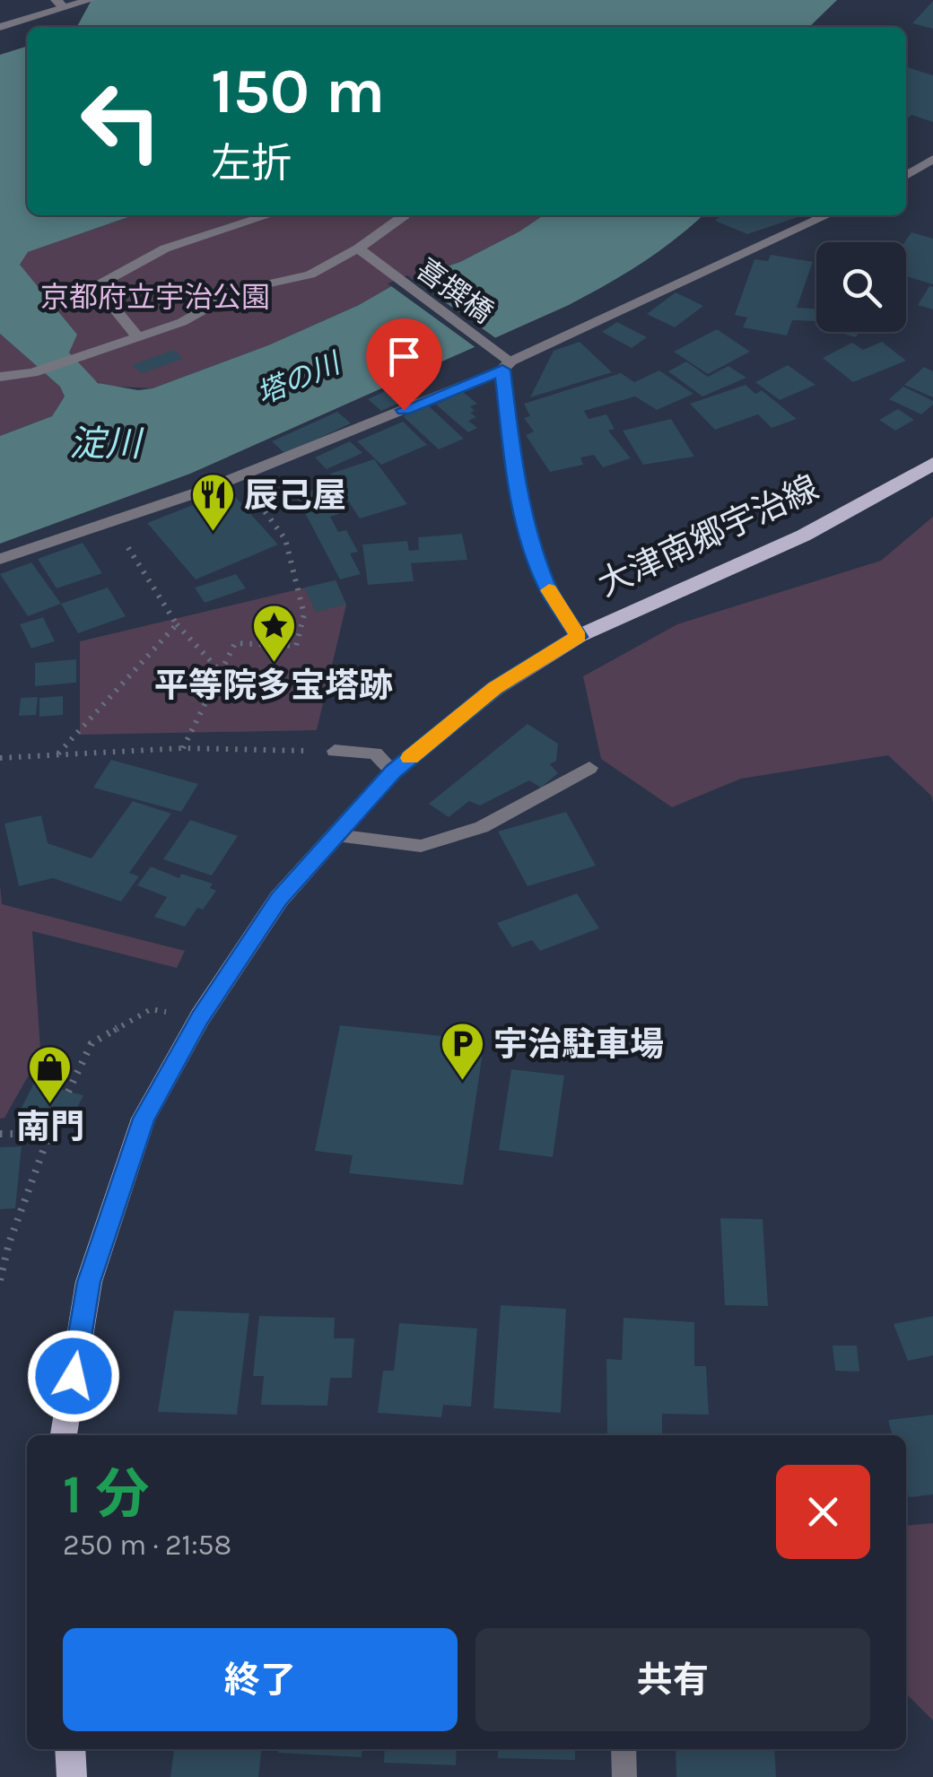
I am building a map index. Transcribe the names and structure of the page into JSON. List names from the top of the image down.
{
  "streets": {
    "main road": ["大津南郷宇治線"],
    "street": ["喜撰橋"]
  },
  "water": ["塔の川", "淀川"],
  "parks": ["京都府立宇治公園"],
  "places": {
    "restaurant": ["辰己屋"],
    "place": ["平等院多宝塔跡"],
    "parking": ["宇治駐車場"],
    "shop": ["南門"]
  },
  "page": {
    "turn": ["150 m", "左折"],
    "heading": ["1 分", "250 m · 21:58"],
    "buttons": ["終了", "共有"]
  }
}
